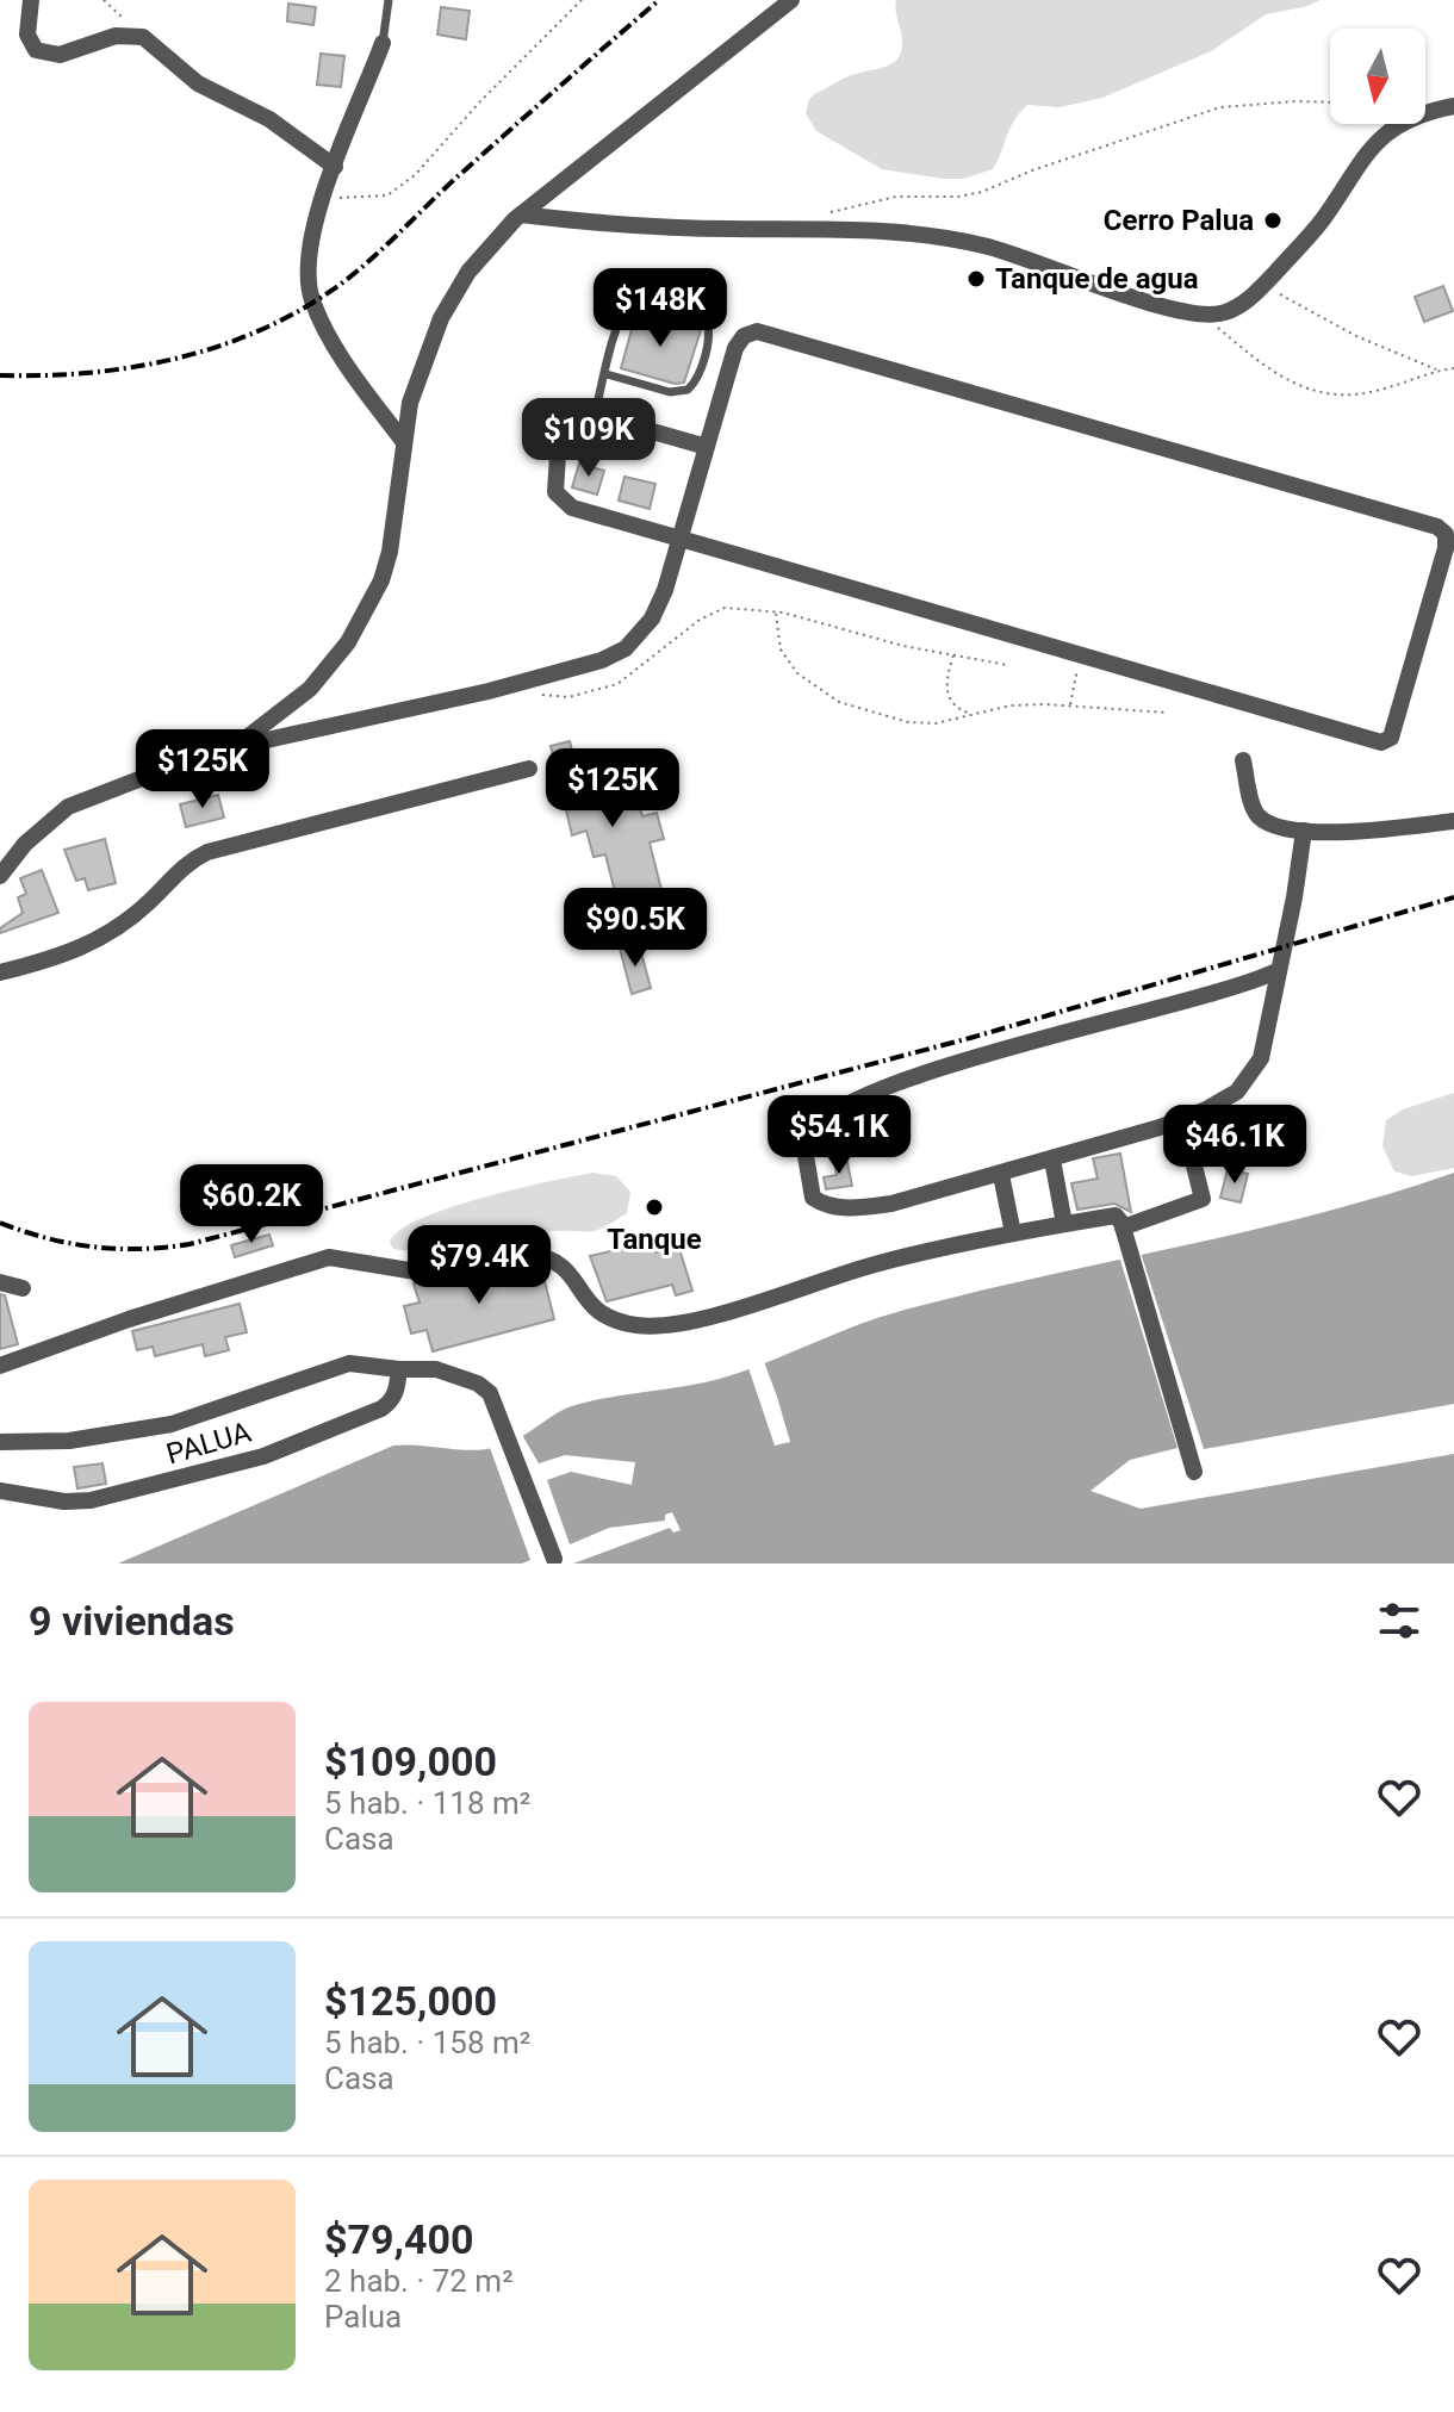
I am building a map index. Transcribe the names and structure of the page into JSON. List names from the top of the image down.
{
  "streets": {
    "street": ["PALUA"]
  },
  "places": ["Cerro Palua", "Tanque de agua", "Tanque"],
  "north": "bottom",
  "page": {
    "price": [
      "$148K",
      "$109K",
      "$125K",
      "$125K",
      "$90.5K",
      "$54.1K",
      "$46.1K",
      "$60.2K",
      "$79.4K"
    ],
    "heading": "9 viviendas",
    "list": [
      {
        "name": "$109,000",
        "note": "5 hab. · 118 m² · Casa"
      },
      {
        "name": "$125,000",
        "note": "5 hab. · 158 m² · Casa"
      },
      {
        "name": "$79,400",
        "note": "2 hab. · 72 m² · Palua"
      }
    ]
  }
}
